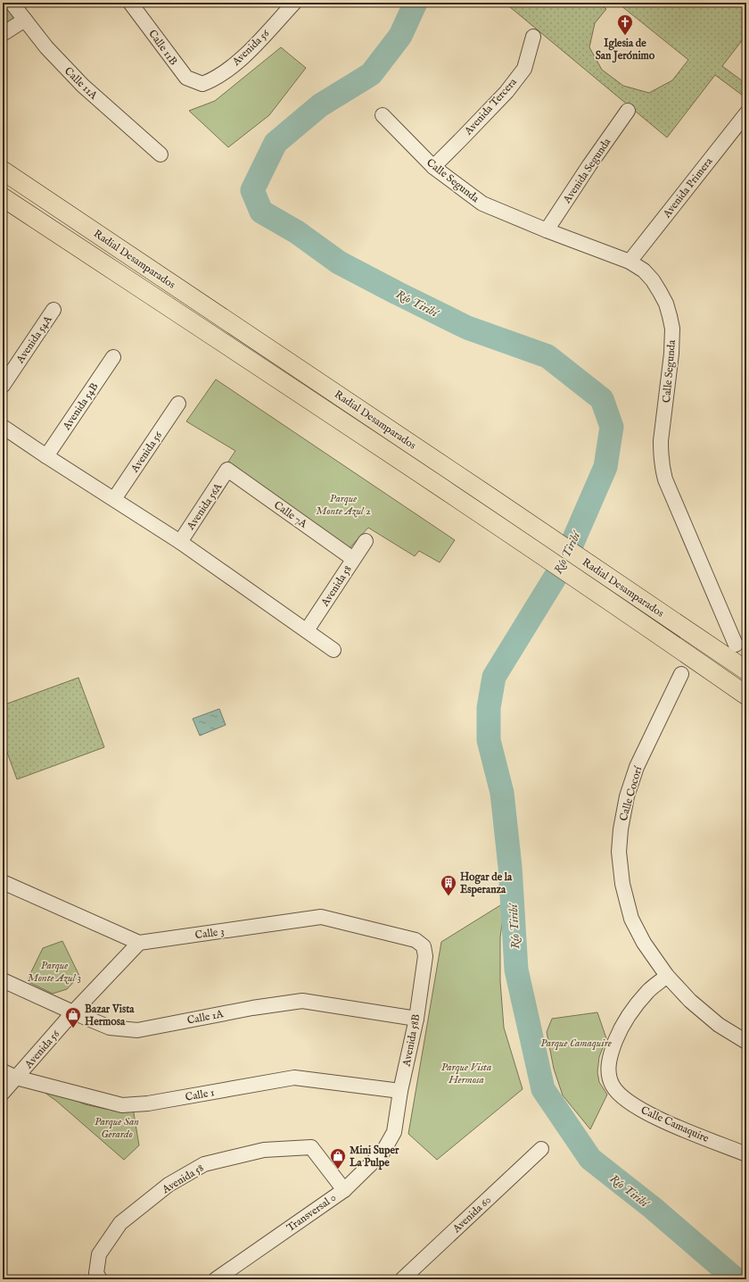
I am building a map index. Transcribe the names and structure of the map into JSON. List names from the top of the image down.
{
  "streets": {
    "main road": ["Radial Desamparados"],
    "street": [
      "Calle 11B",
      "Avenida 56",
      "Calle 11A",
      "Avenida Tercera",
      "Avenida Segunda",
      "Calle Segunda",
      "Avenida Primera",
      "Avenida 54A",
      "Avenida 54B",
      "Avenida 56A",
      "Calle 7A",
      "Avenida 58",
      "Calle Cocorí",
      "Calle 3",
      "Calle 1A",
      "Avenida 58B",
      "Calle 1",
      "Calle Camaquire",
      "Transversal 0",
      "Avenida 60"
    ]
  },
  "crossings": [
    ["Calle 11B", "Avenida 56"],
    ["Avenida 56", "Calle 3"],
    ["Avenida 56", "Calle 1A"],
    ["Avenida 56", "Calle 1"],
    ["Avenida Tercera", "Calle Segunda"],
    ["Avenida Segunda", "Calle Segunda"],
    ["Calle Segunda", "Avenida Primera"],
    ["Avenida 56A", "Calle 7A"],
    ["Calle 7A", "Avenida 58"],
    ["Avenida 58", "Transversal 0"],
    ["Calle Cocorí", "Calle Camaquire"],
    ["Calle 3", "Avenida 58B"],
    ["Calle 1A", "Avenida 58B"],
    ["Avenida 58B", "Calle 1"],
    ["Avenida 58B", "Transversal 0"]
  ],
  "water": ["Río Tiribí"],
  "parks": [
    "Parque Monte Azul 2",
    "Parque Monte Azul 3",
    "Parque Camaquire",
    "Parque Vista Hermosa",
    "Parque San Gerardo"
  ],
  "places": {
    "church": ["Iglesia de San Jerónimo"],
    "building": ["Hogar de la Esperanza"],
    "shop": ["Bazar Vista Hermosa", "Mini Super La Pulpe"]
  }
}
